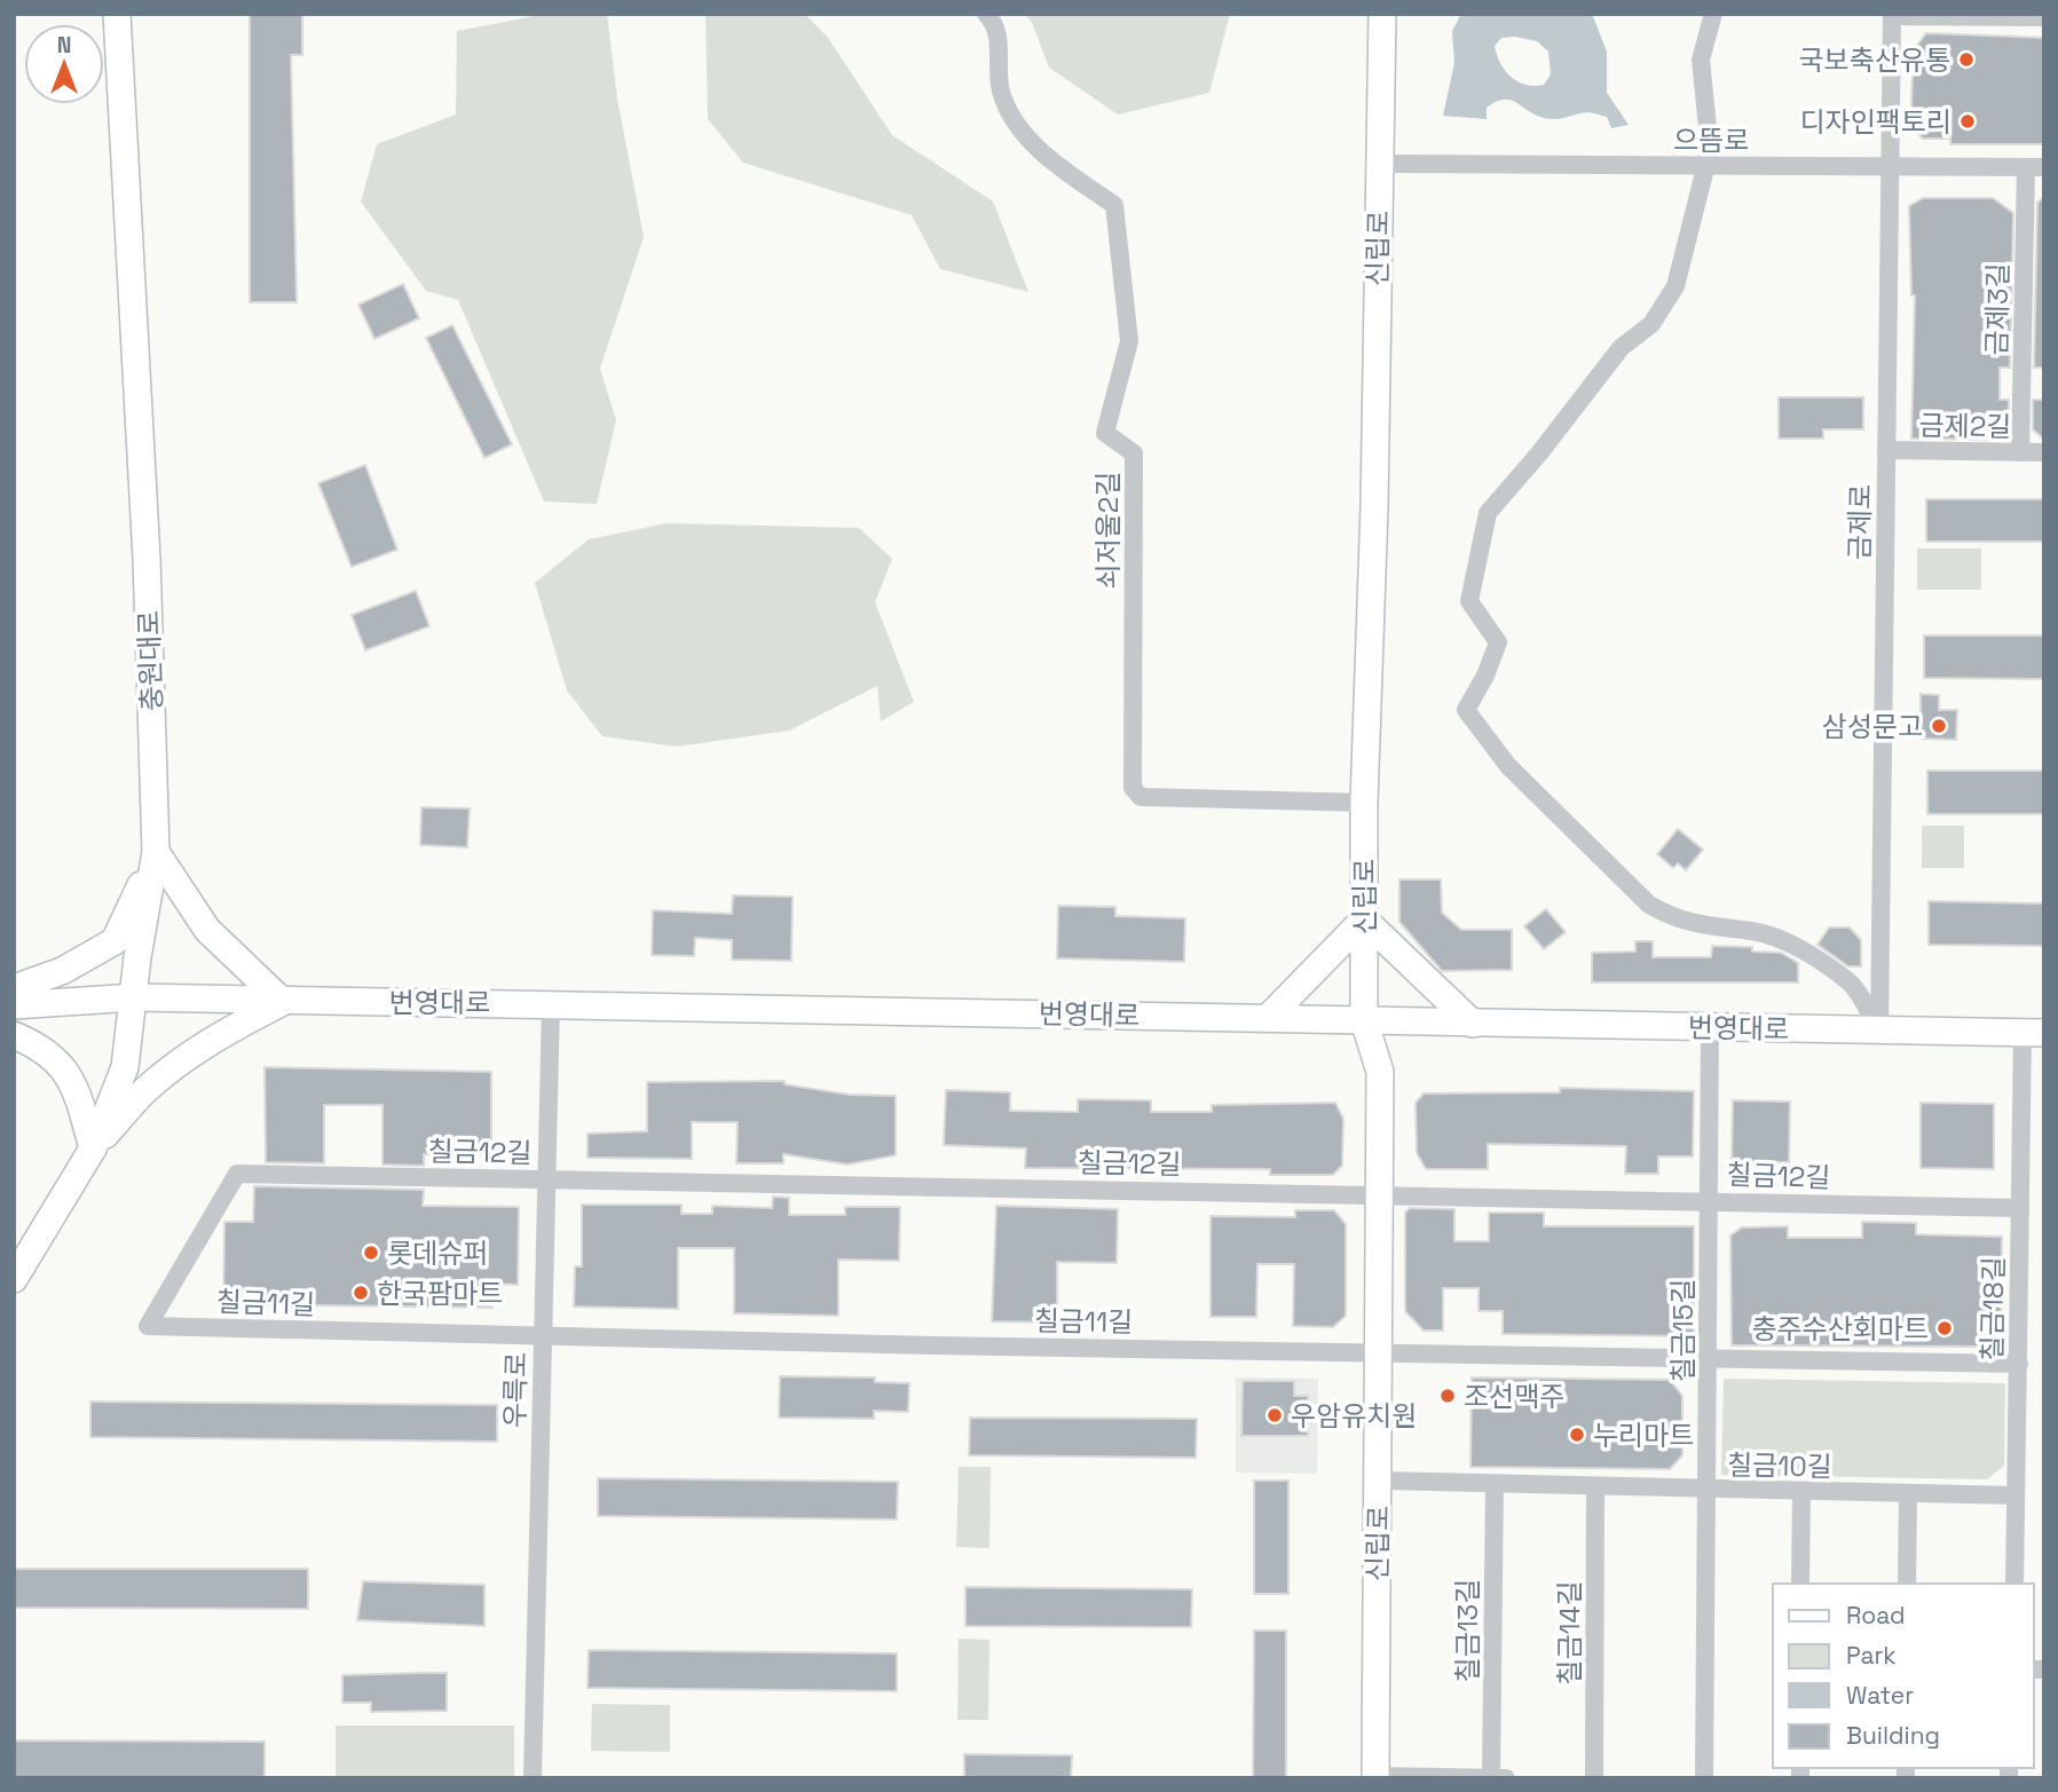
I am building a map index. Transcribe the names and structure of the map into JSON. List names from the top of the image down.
{
  "streets": {
    "street": [
      "으뜸로",
      "신립로",
      "금제3길",
      "금제2길",
      "금제로",
      "쇠저울2길",
      "충원대로",
      "번영대로",
      "칠금12길",
      "칠금11길",
      "칠금18길",
      "칠금15길",
      "우륵로",
      "칠금10길",
      "칠금13길",
      "칠금14길"
    ]
  },
  "crossings": [
    ["으뜸로", "신립로"],
    ["으뜸로", "금제3길"],
    ["으뜸로", "금제로"],
    ["신립로", "쇠저울2길"],
    ["신립로", "번영대로"],
    ["신립로", "칠금12길"],
    ["신립로", "칠금11길"],
    ["신립로", "칠금10길"],
    ["금제3길", "금제2길"],
    ["금제2길", "금제로"],
    ["금제로", "번영대로"],
    ["충원대로", "번영대로"],
    ["번영대로", "칠금18길"],
    ["번영대로", "칠금15길"],
    ["번영대로", "우륵로"],
    ["칠금12길", "칠금11길"],
    ["칠금12길", "칠금18길"],
    ["칠금12길", "칠금15길"],
    ["칠금12길", "우륵로"],
    ["칠금11길", "칠금18길"],
    ["칠금11길", "칠금15길"],
    ["칠금11길", "우륵로"],
    ["칠금18길", "칠금10길"],
    ["칠금15길", "칠금10길"],
    ["칠금10길", "칠금13길"],
    ["칠금10길", "칠금14길"]
  ],
  "places": [
    "국보축산유통",
    "디자인팩토리",
    "삼성문고",
    "롯데슈퍼",
    "한국팜마트",
    "충주수산회마트",
    "조선맥주",
    "우암유치원",
    "누리마트"
  ],
  "legend": [
    "Road",
    "Park",
    "Water",
    "Building"
  ],
  "north": "top"
}
